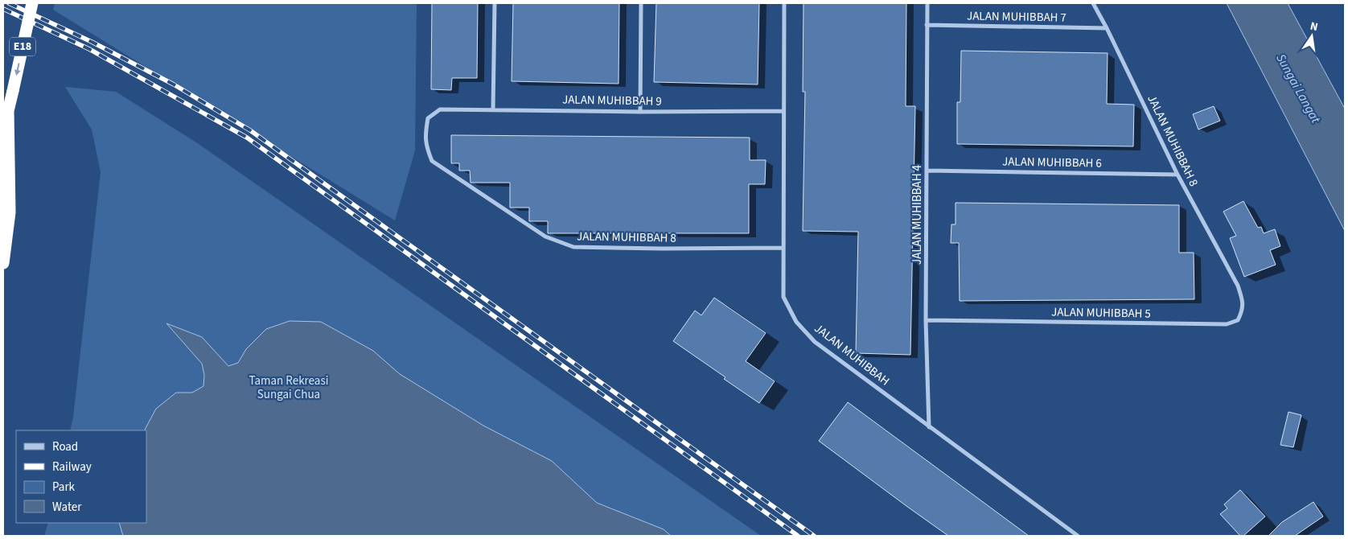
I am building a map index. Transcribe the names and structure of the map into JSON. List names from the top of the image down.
{
  "streets": {
    "highway": ["E18"],
    "street": [
      "JALAN MUHIBBAH 7",
      "JALAN MUHIBBAH 9",
      "JALAN MUHIBBAH 8",
      "JALAN MUHIBBAH 6",
      "JALAN MUHIBBAH 4",
      "JALAN MUHIBBAH 5",
      "JALAN MUHIBBAH"
    ]
  },
  "crossings": [
    ["JALAN MUHIBBAH 7", "JALAN MUHIBBAH 8"],
    ["JALAN MUHIBBAH 7", "JALAN MUHIBBAH 4"],
    ["JALAN MUHIBBAH 9", "JALAN MUHIBBAH 8"],
    ["JALAN MUHIBBAH 9", "JALAN MUHIBBAH"],
    ["JALAN MUHIBBAH 8", "JALAN MUHIBBAH 6"],
    ["JALAN MUHIBBAH 8", "JALAN MUHIBBAH 5"],
    ["JALAN MUHIBBAH 8", "JALAN MUHIBBAH"],
    ["JALAN MUHIBBAH 6", "JALAN MUHIBBAH 4"],
    ["JALAN MUHIBBAH 4", "JALAN MUHIBBAH 5"],
    ["JALAN MUHIBBAH 4", "JALAN MUHIBBAH"]
  ],
  "water": ["Sungai Langat"],
  "parks": ["Taman Rekreasi Sungai Chua"],
  "legend": [
    "Road",
    "Railway",
    "Park",
    "Water"
  ],
  "north": "top"
}
